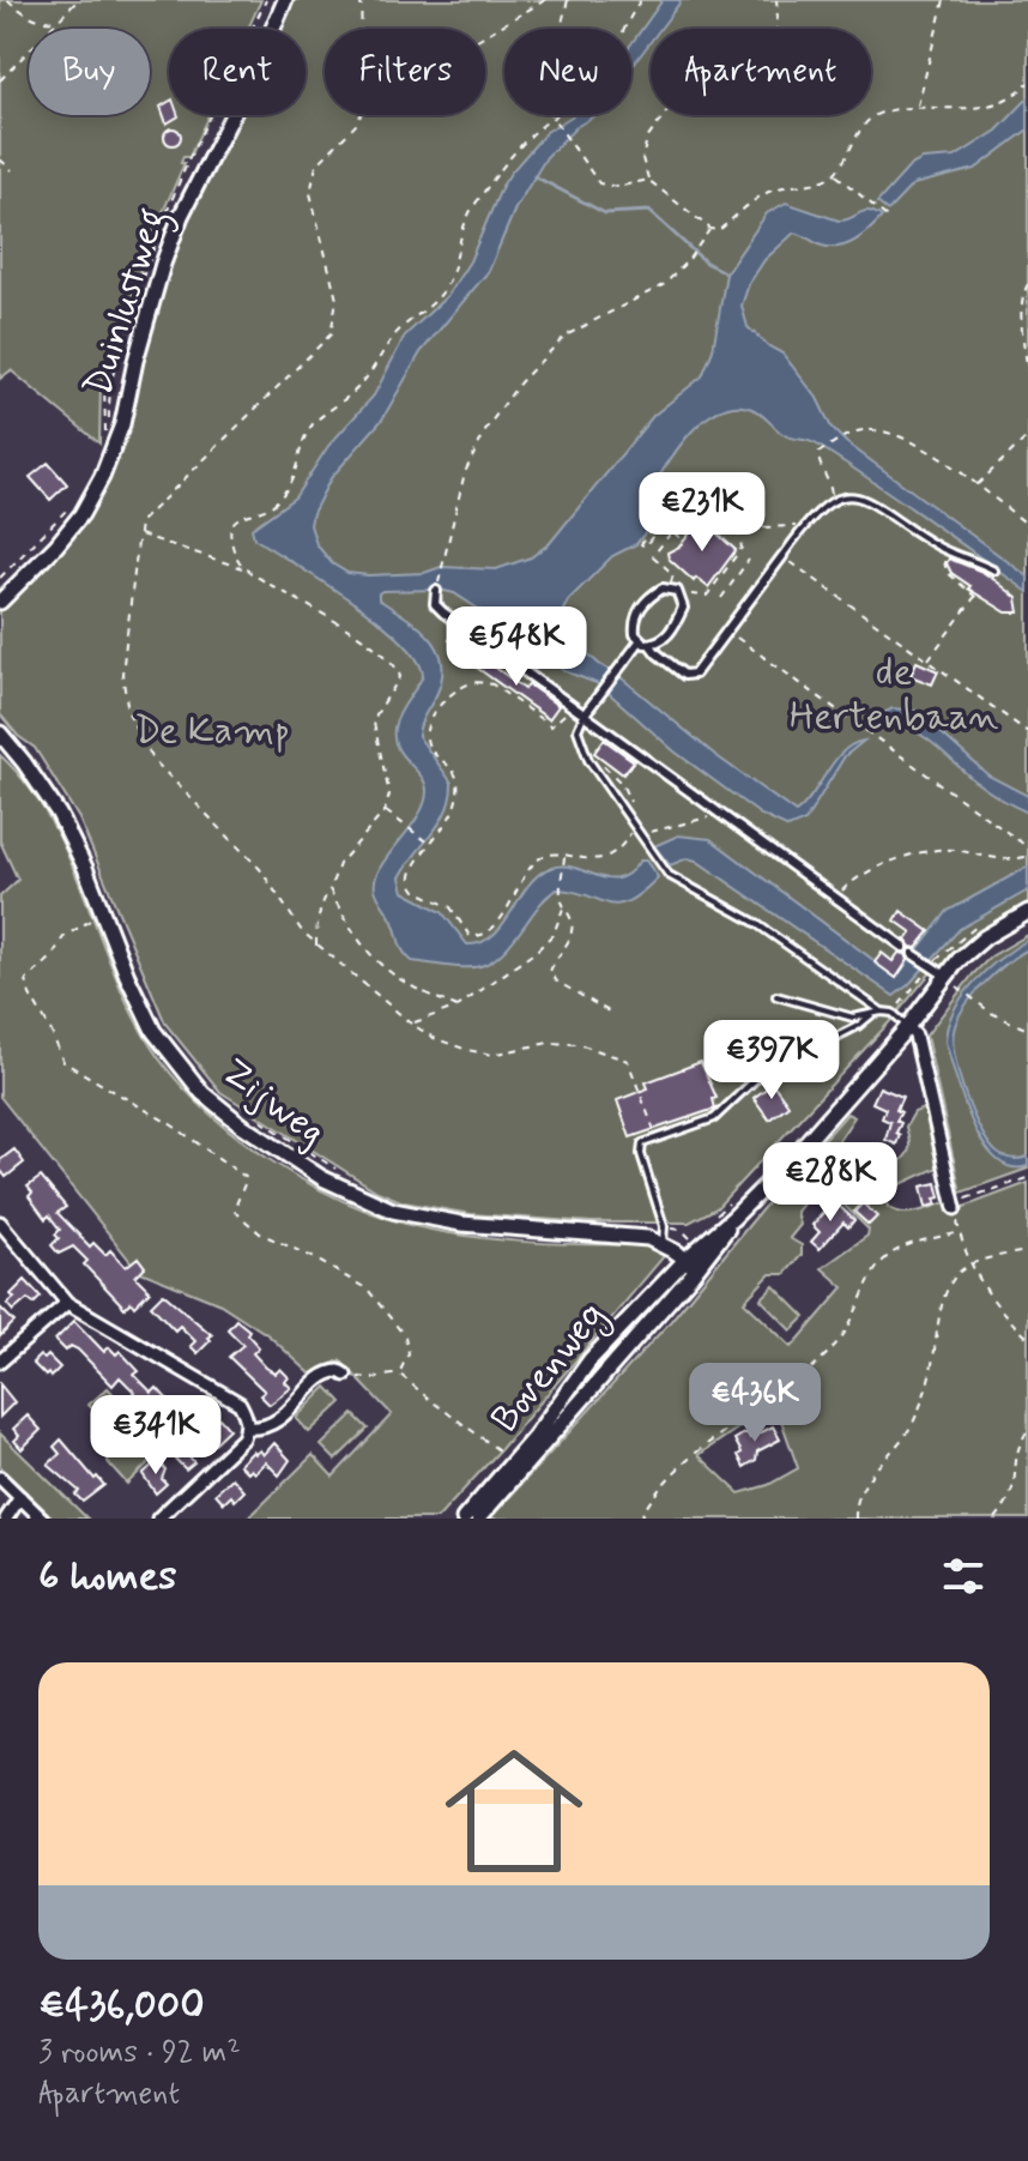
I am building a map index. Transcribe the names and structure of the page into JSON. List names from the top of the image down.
{
  "streets": {
    "street": ["Duinlustweg", "Zijweg", "Bovenweg"]
  },
  "crossings": [
    ["Zijweg", "Bovenweg"]
  ],
  "parks": ["de Hertenbaan", "De Kamp"],
  "page": {
    "chip": [
      "Buy",
      "Rent",
      "Filters",
      "New",
      "Apartment"
    ],
    "price": [
      "€231K",
      "€548K",
      "€397K",
      "€288K",
      "€436K",
      "€341K"
    ],
    "heading": "6 homes",
    "list": [
      {
        "name": "€436,000",
        "note": "3 rooms · 92 m² · Apartment"
      }
    ]
  }
}
